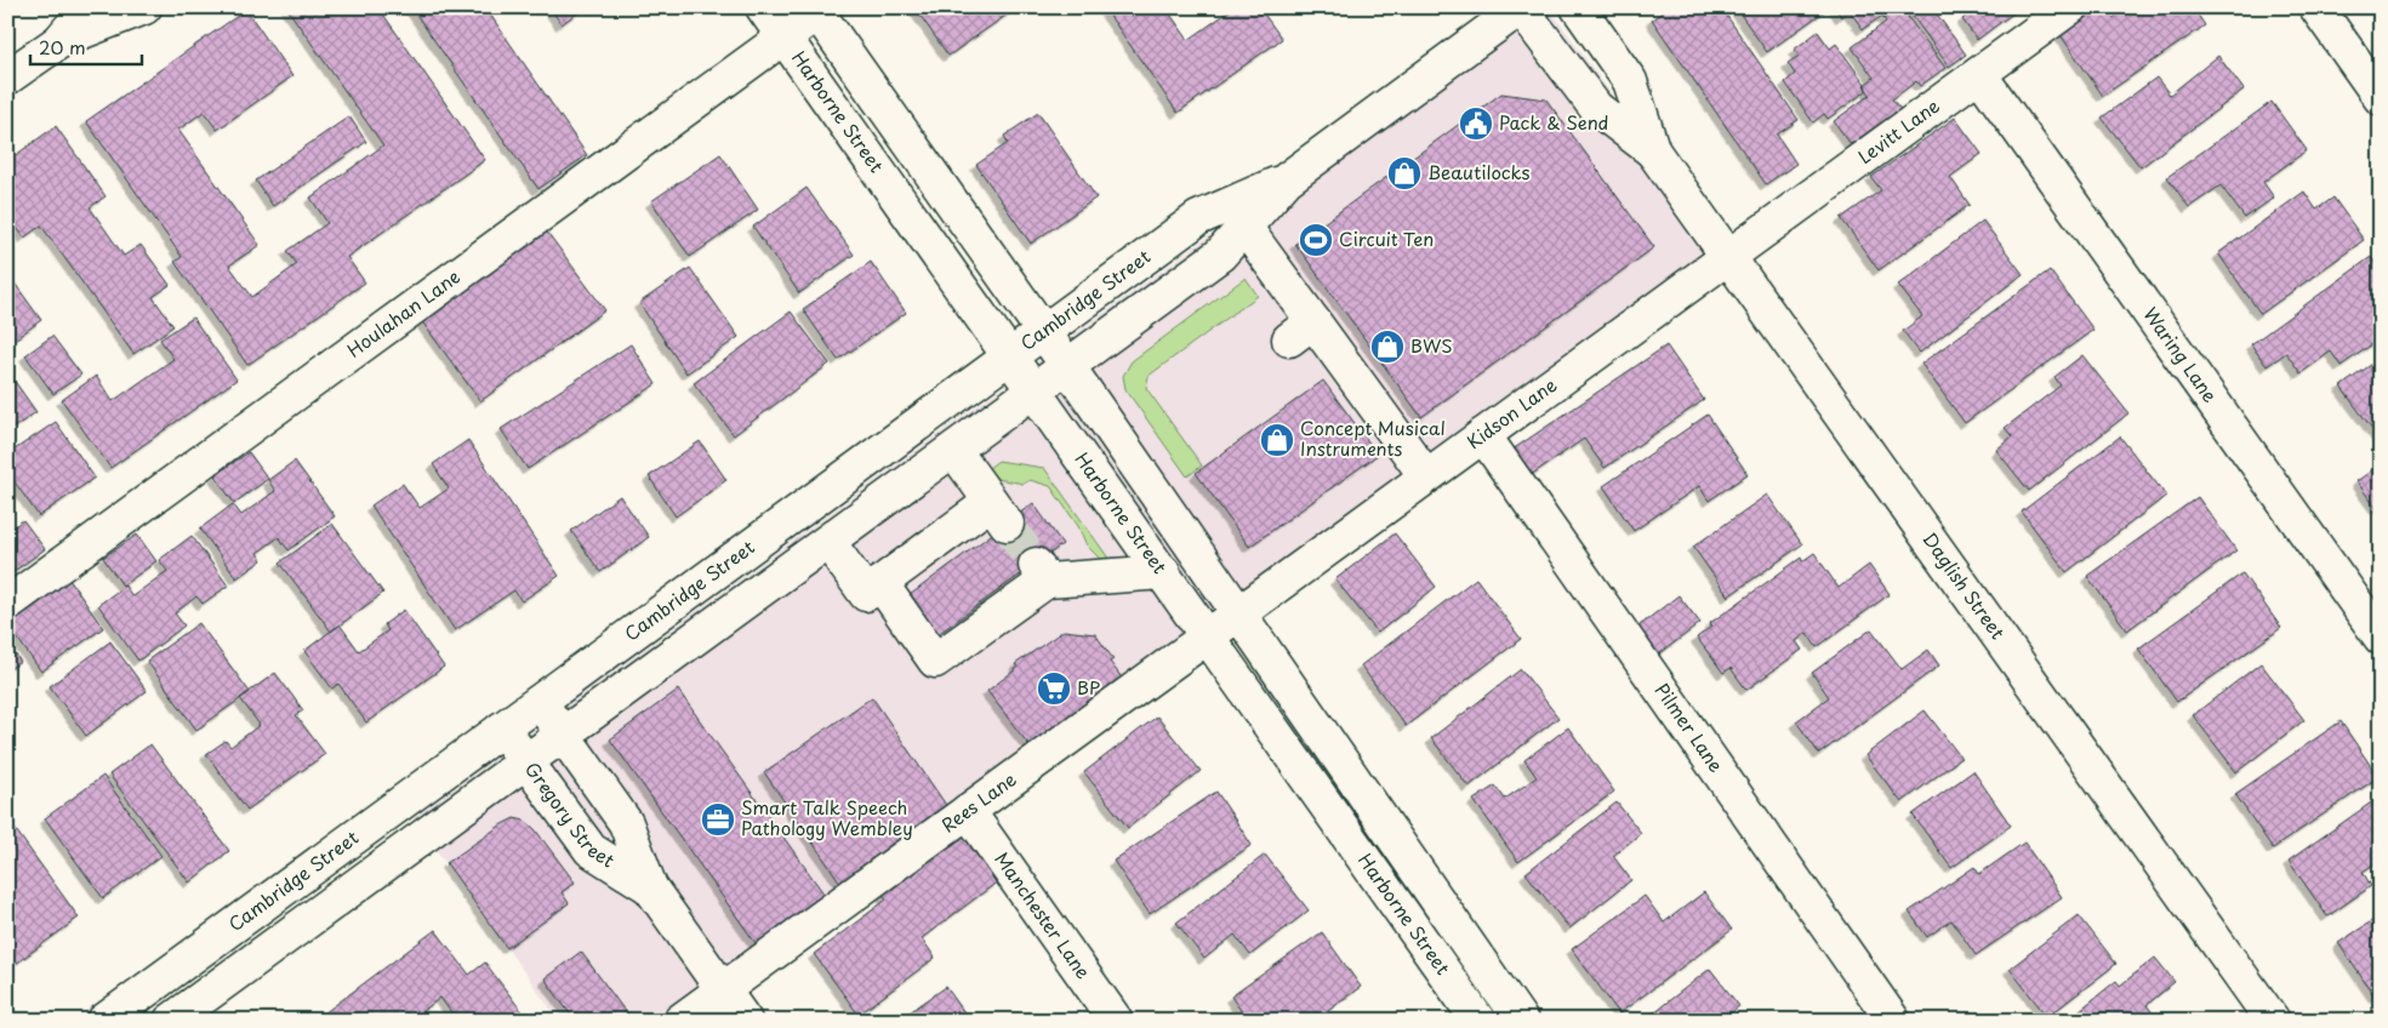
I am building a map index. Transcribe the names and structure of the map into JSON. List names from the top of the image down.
{
  "streets": {
    "main road": [
      "Harborne Street",
      "Levitt Lane",
      "Cambridge Street",
      "Houlahan Lane",
      "Waring Lane",
      "Kidson Lane",
      "Daglish Street",
      "Pilmer Lane",
      "Rees Lane",
      "Gregory Street",
      "Manchester Lane"
    ]
  },
  "crossings": [
    ["Harborne Street", "Cambridge Street"],
    ["Harborne Street", "Houlahan Lane"],
    ["Harborne Street", "Kidson Lane"],
    ["Harborne Street", "Rees Lane"],
    ["Levitt Lane", "Waring Lane"],
    ["Levitt Lane", "Kidson Lane"],
    ["Levitt Lane", "Daglish Street"],
    ["Cambridge Street", "Daglish Street"],
    ["Cambridge Street", "Gregory Street"],
    ["Kidson Lane", "Daglish Street"],
    ["Kidson Lane", "Pilmer Lane"],
    ["Kidson Lane", "Rees Lane"],
    ["Rees Lane", "Gregory Street"],
    ["Rees Lane", "Manchester Lane"]
  ],
  "places": {
    "public building": ["Pack & Send"],
    "shop": ["Beautilocks", "BWS", "Concept Musical Instruments"],
    "sports": ["Circuit Ten"],
    "supermarket": ["BP"],
    "office": ["Smart Talk Speech Pathology Wembley"]
  },
  "scale_bar": "20 m"
}
